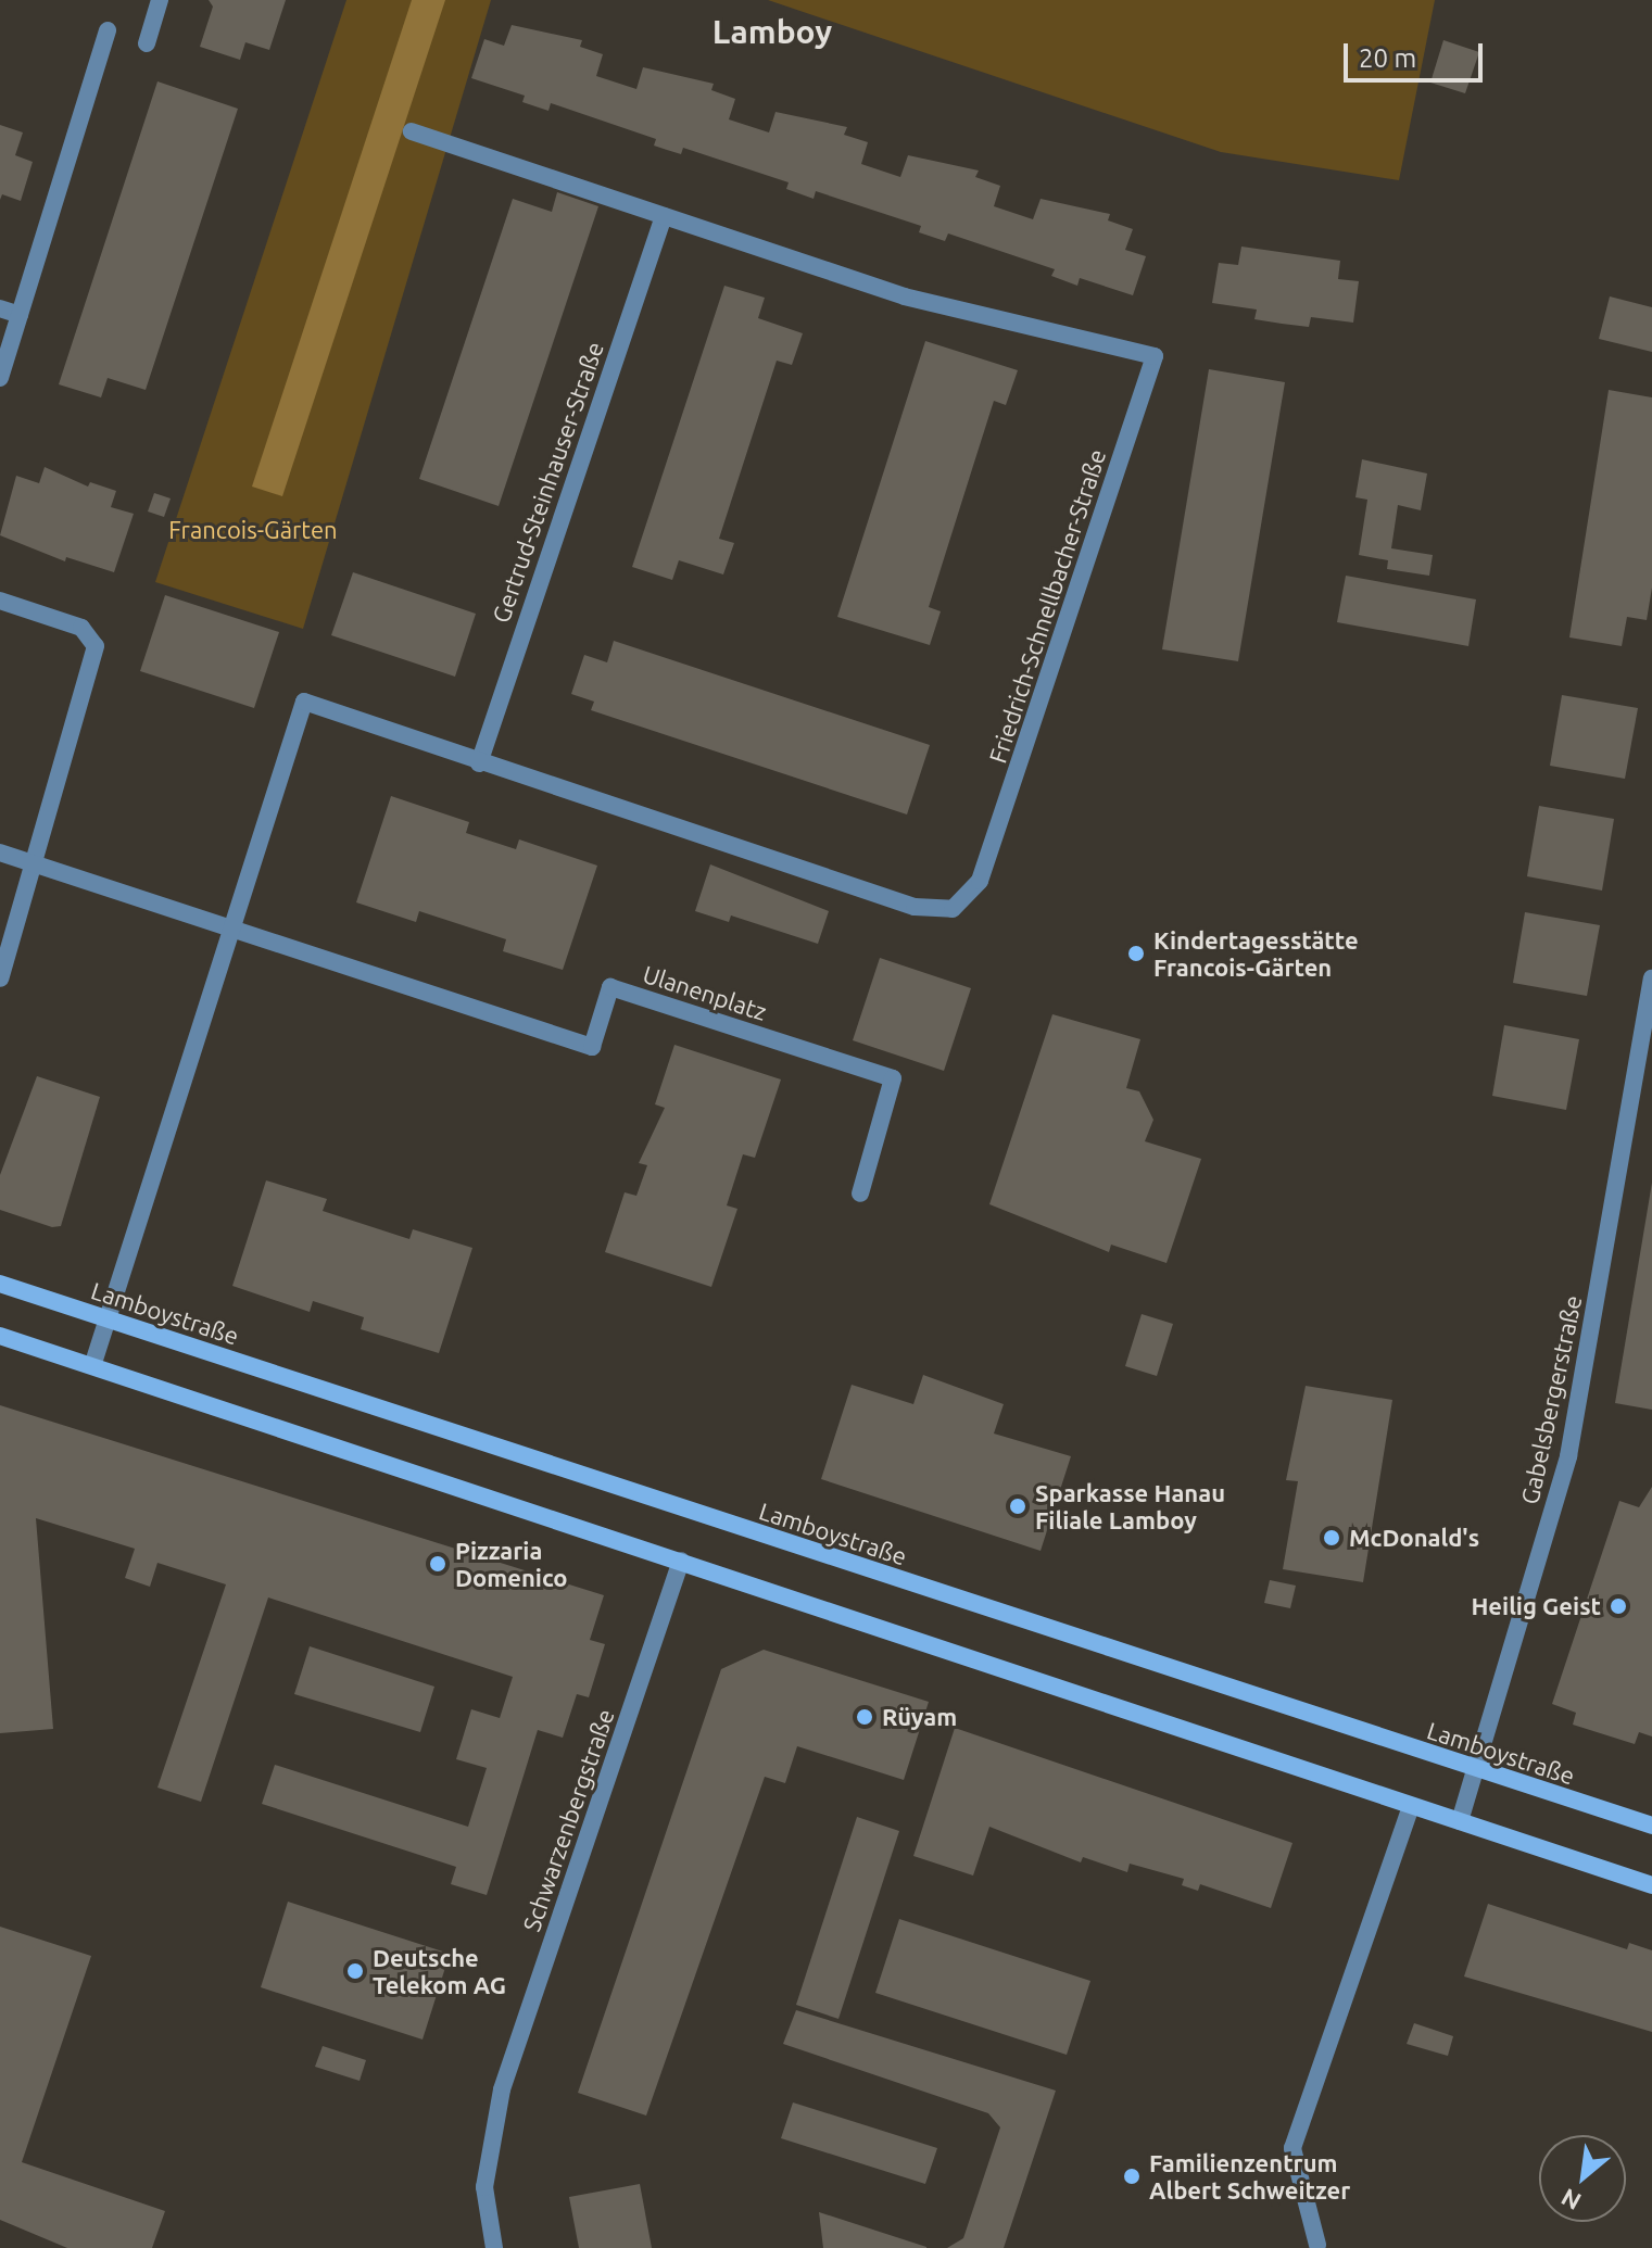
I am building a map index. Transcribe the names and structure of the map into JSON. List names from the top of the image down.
{
  "streets": {
    "main road": ["Lamboystraße"],
    "street": [
      "Gertrud-Steinhauser-Straße",
      "Friedrich-Schnellbacher-Straße",
      "Ulanenplatz",
      "Gabelsbergerstraße",
      "Schwarzenbergstraße"
    ]
  },
  "crossings": [
    ["Gertrud-Steinhauser-Straße", "Friedrich-Schnellbacher-Straße"],
    ["Friedrich-Schnellbacher-Straße", "Ulanenplatz"],
    ["Lamboystraße", "Gabelsbergerstraße"]
  ],
  "districts": ["Lamboy"],
  "parks": ["Francois-Gärten"],
  "places": [
    "Kindertagesstätte Francois-Gärten",
    "Sparkasse Hanau Filiale Lamboy",
    "McDonald's",
    "Pizzaria Domenico",
    "Heilig Geist",
    "Rüyam",
    "Deutsche Telekom AG",
    "Familienzentrum Albert Schweitzer"
  ],
  "scale_bar": "20 m",
  "north": "bottom left"
}
